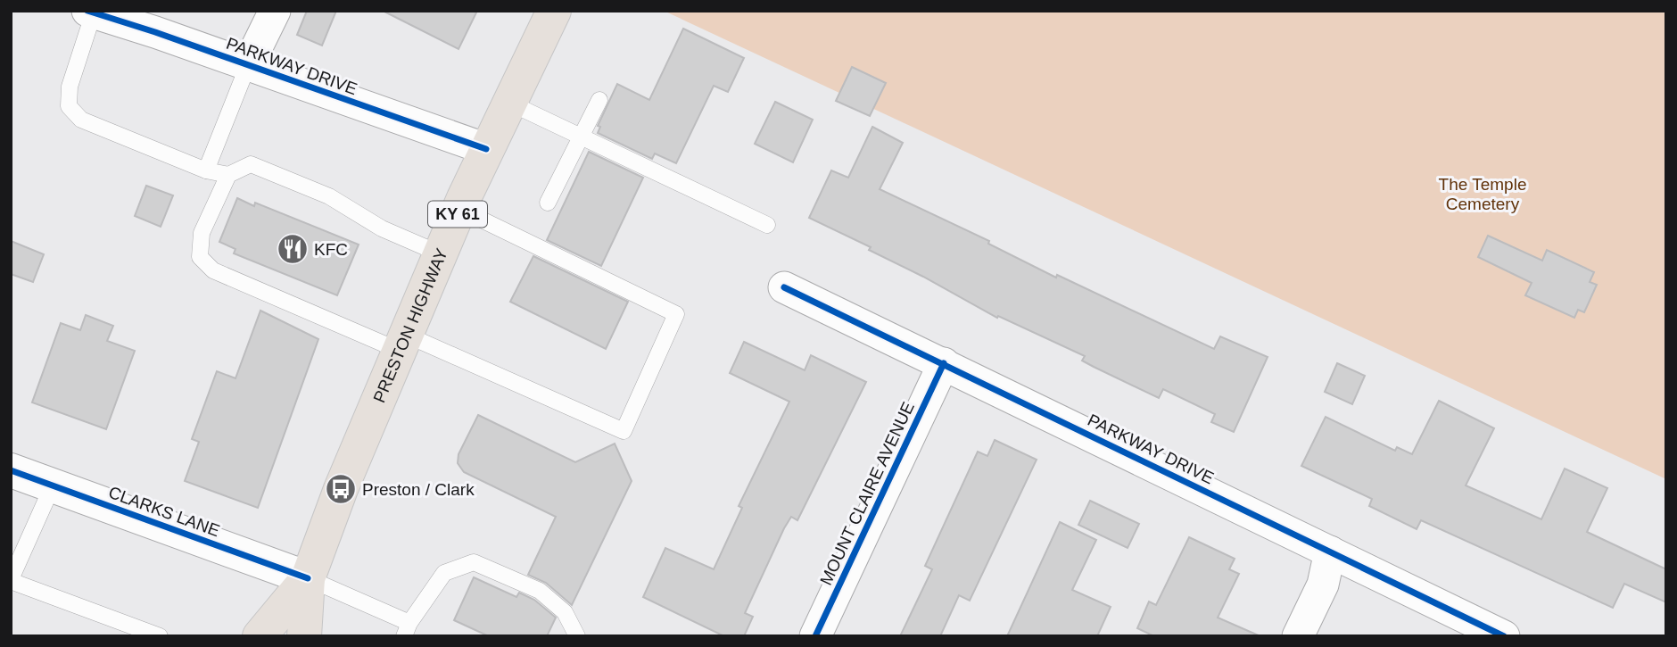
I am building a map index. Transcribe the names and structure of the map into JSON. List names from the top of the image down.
{
  "streets": {
    "main road": ["KY 61", "PRESTON HIGHWAY"],
    "street": ["PARKWAY DRIVE", "MOUNT CLAIRE AVENUE", "CLARKS LANE"]
  },
  "crossings": [
    ["PARKWAY DRIVE", "PRESTON HIGHWAY"],
    ["PARKWAY DRIVE", "MOUNT CLAIRE AVENUE"],
    ["KY 61", "PRESTON HIGHWAY"],
    ["KY 61", "CLARKS LANE"],
    ["PRESTON HIGHWAY", "CLARKS LANE"]
  ],
  "parks": ["The Temple Cemetery"],
  "places": {
    "restaurant": ["KFC"],
    "bus stop": ["Preston / Clark"]
  }
}
